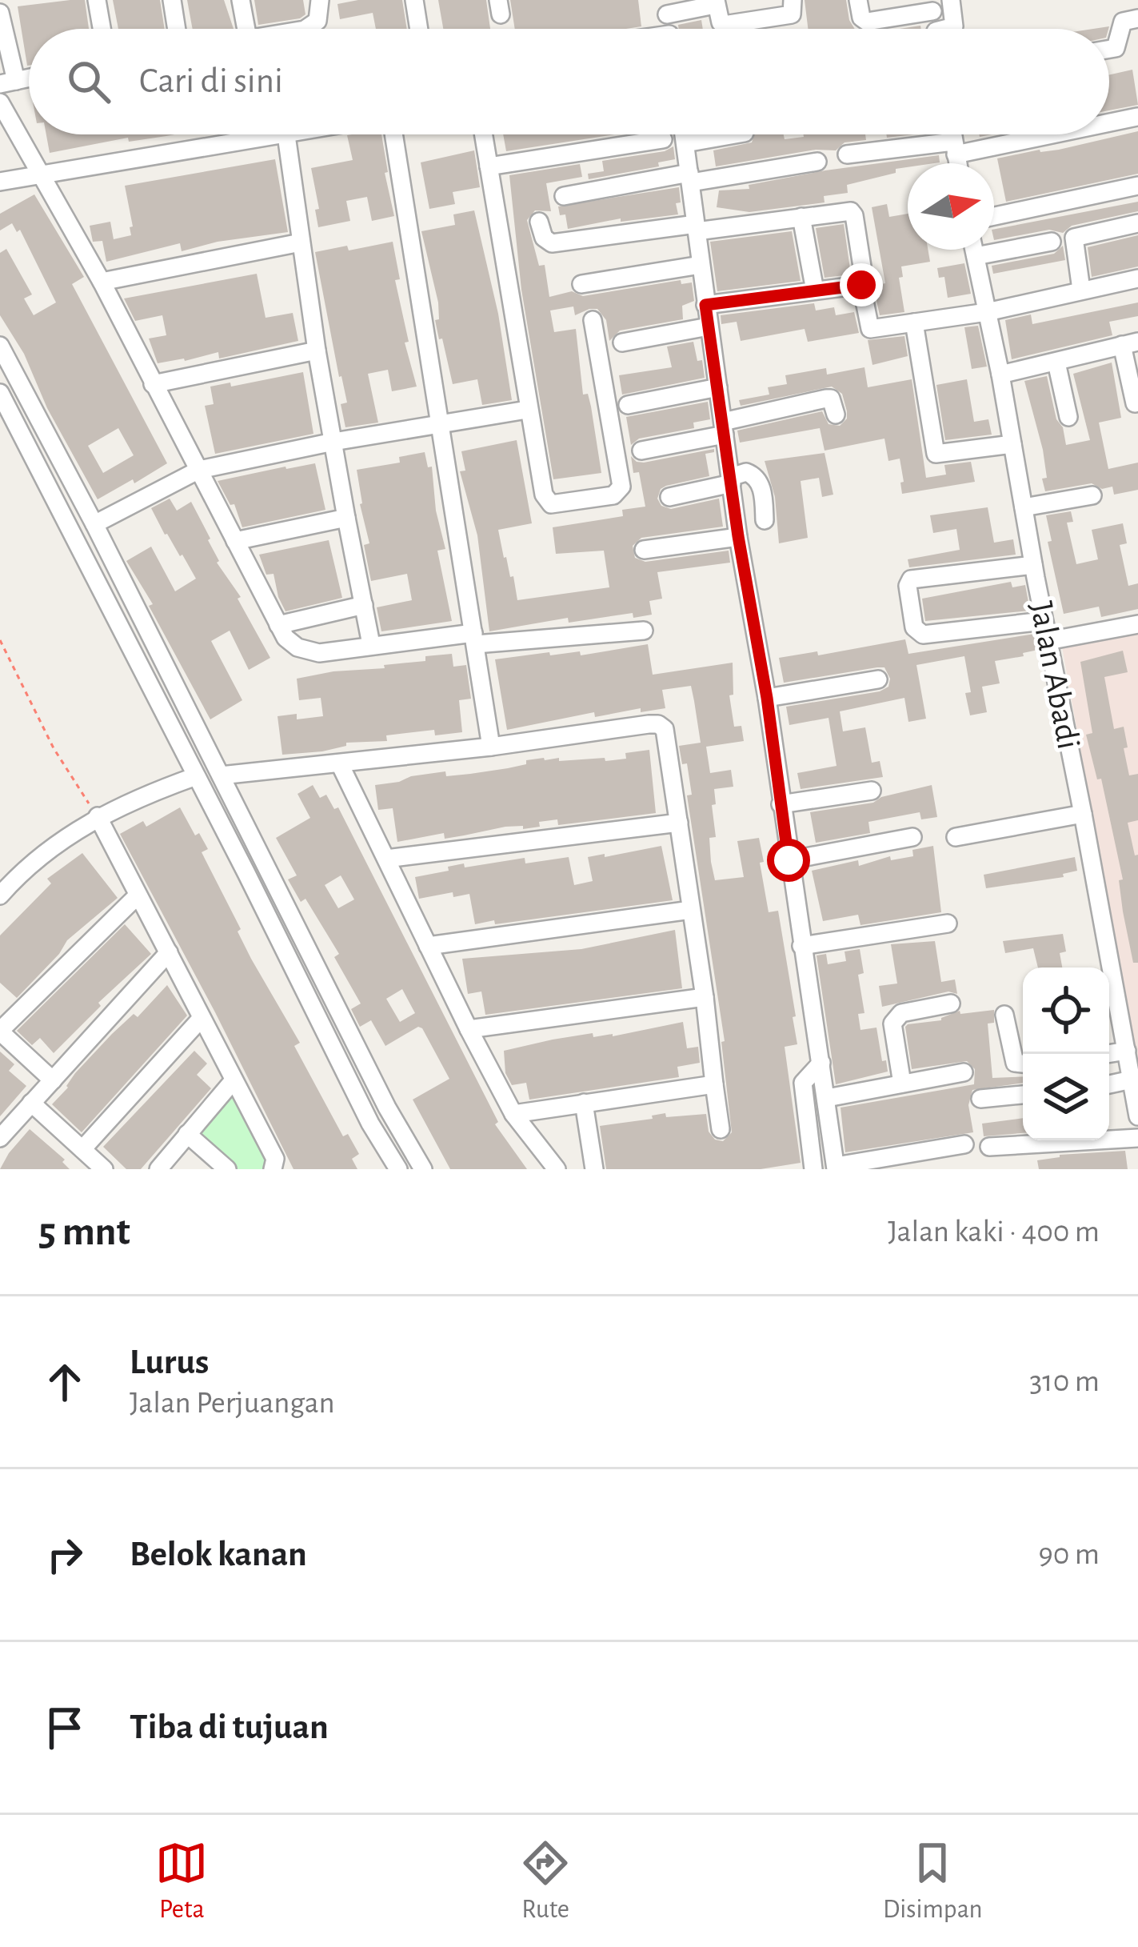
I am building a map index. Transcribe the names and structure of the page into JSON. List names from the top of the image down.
{
  "streets": {
    "street": ["Jalan Abadi"]
  },
  "north": "right",
  "page": {
    "search": "Cari di sini",
    "heading": ["5 mnt", "Jalan kaki · 400 m"],
    "list": [
      ["Lurus", "Jalan Perjuangan", "310 m"],
      ["Belok kanan", "90 m"],
      "Tiba di tujuan"
    ],
    "nav": ["Peta", "Rute", "Disimpan"]
  }
}
